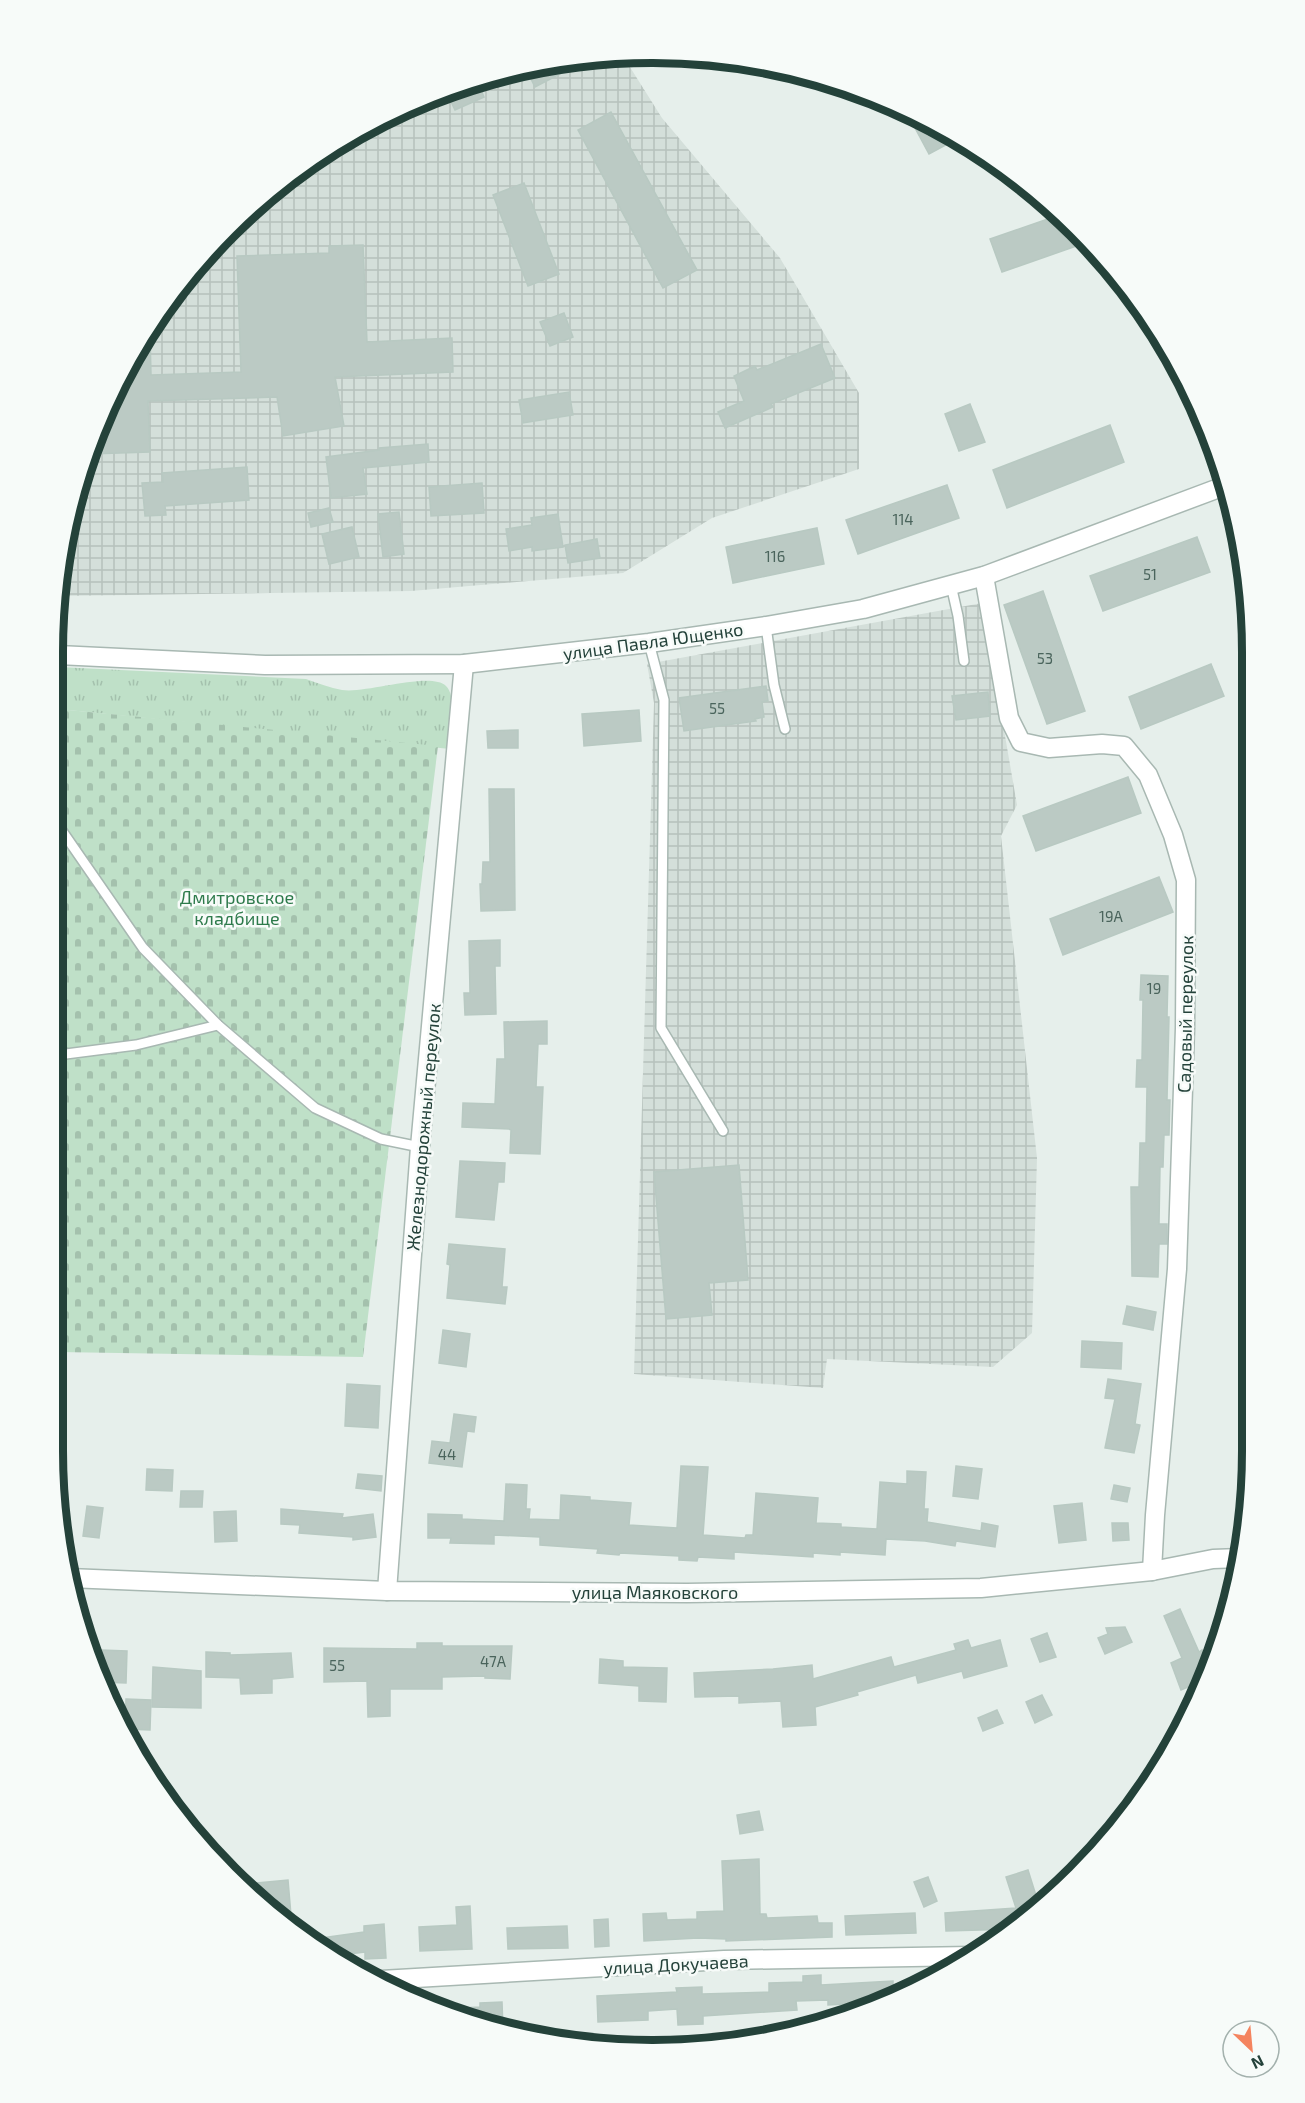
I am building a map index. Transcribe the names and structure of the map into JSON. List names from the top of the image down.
{
  "streets": {
    "street": [
      "улица Павла Ющенко",
      "Садовый переулок",
      "Железнодорожный переулок",
      "улица Маяковского",
      "улица Докучаева"
    ]
  },
  "crossings": [
    ["улица Павла Ющенко", "Садовый переулок"],
    ["улица Павла Ющенко", "Железнодорожный переулок"],
    ["Садовый переулок", "улица Маяковского"],
    ["Железнодорожный переулок", "улица Маяковского"]
  ],
  "parks": ["Дмитровское кладбище"],
  "house_numbers": [
    "114",
    "116",
    "51",
    "53",
    "55",
    "19А",
    "19",
    "44",
    "47А",
    "55"
  ],
  "north": "bottom right"
}
